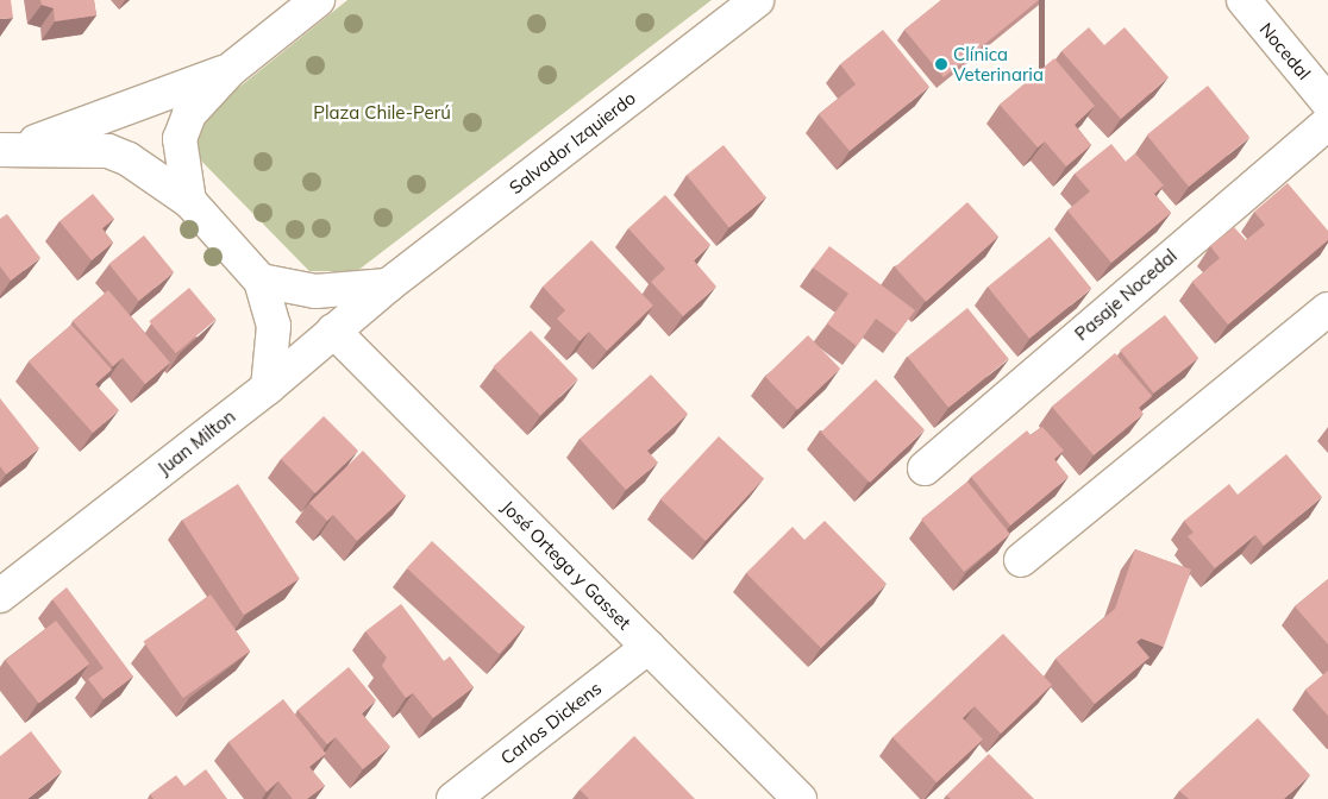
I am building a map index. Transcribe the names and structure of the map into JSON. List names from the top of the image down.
{
  "streets": {
    "street": [
      "Nocedal",
      "Salvador Izquierdo",
      "Pasaje Nocedal",
      "Juan Milton",
      "José Ortega y Gasset",
      "Carlos Dickens"
    ]
  },
  "crossings": [
    ["Salvador Izquierdo", "Juan Milton"],
    ["Juan Milton", "José Ortega y Gasset"],
    ["José Ortega y Gasset", "Carlos Dickens"]
  ],
  "parks": ["Plaza Chile-Perú"],
  "places": ["Clínica Veterinaria"]
}
